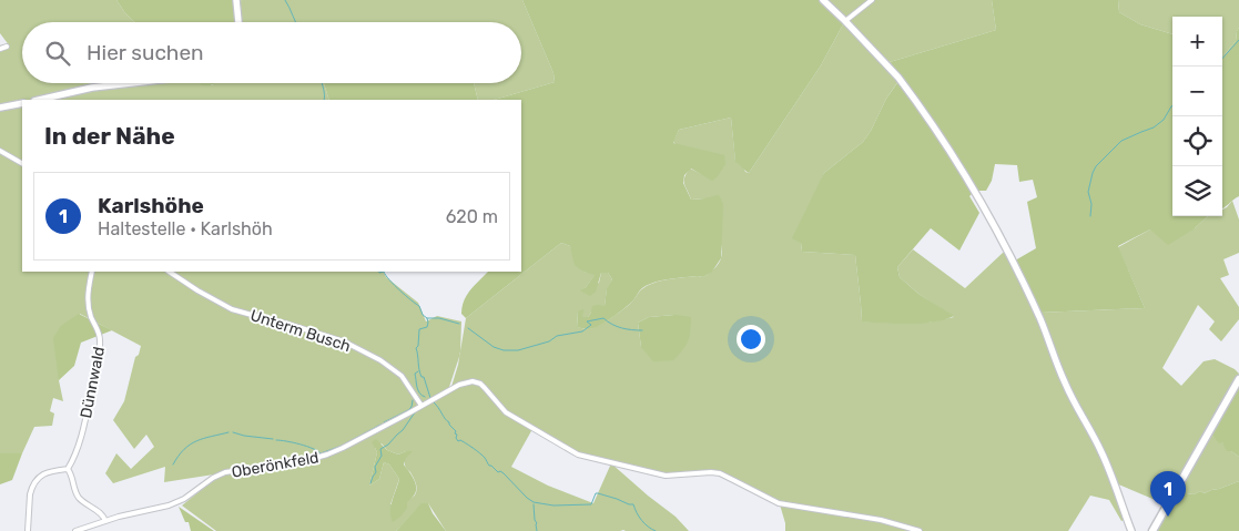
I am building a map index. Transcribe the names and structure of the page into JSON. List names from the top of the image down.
{
  "streets": {
    "street": ["Unterm Busch", "Dünnwald", "Oberönkfeld"]
  },
  "crossings": [
    ["Unterm Busch", "Oberönkfeld"]
  ],
  "page": {
    "map_buttons": ["+", "−"],
    "search": "Hier suchen",
    "heading": "In der Nähe",
    "list": [
      {
        "mark": "1",
        "name": "Karlshöhe",
        "note": "Haltestelle · Karlshöh",
        "value": "620 m"
      }
    ],
    "pins": "1"
  }
}
